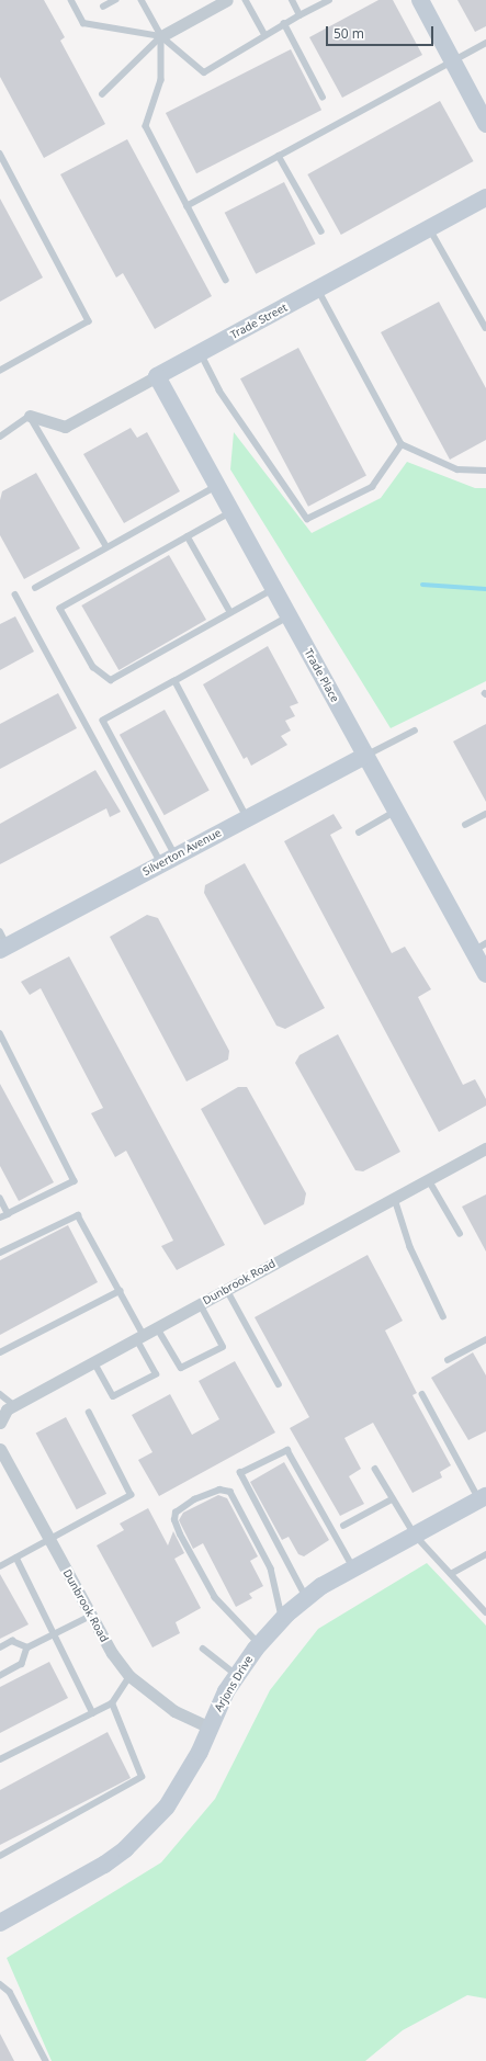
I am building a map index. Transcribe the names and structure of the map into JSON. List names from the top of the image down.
{
  "streets": {
    "street": [
      "Trade Street",
      "Trade Place",
      "Silverton Avenue",
      "Dunbrook Road",
      "Arjons Drive"
    ]
  },
  "crossings": [
    ["Trade Street", "Trade Place"],
    ["Trade Place", "Silverton Avenue"],
    ["Dunbrook Road", "Arjons Drive"]
  ],
  "scale_bar": "50 m"
}
